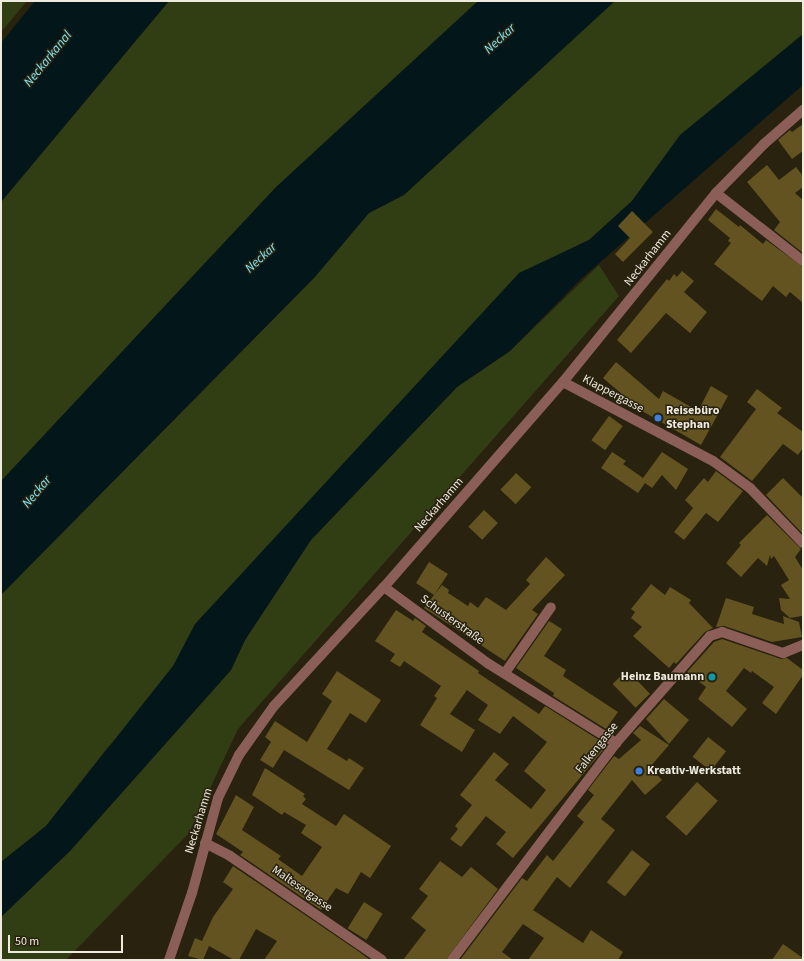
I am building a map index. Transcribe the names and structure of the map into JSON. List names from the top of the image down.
{
  "streets": {
    "street": [
      "Neckarhamm",
      "Klappergasse",
      "Schusterstraße",
      "Falkengasse",
      "Maltesergasse"
    ]
  },
  "crossings": [
    ["Neckarhamm", "Klappergasse"],
    ["Neckarhamm", "Schusterstraße"],
    ["Neckarhamm", "Maltesergasse"],
    ["Schusterstraße", "Falkengasse"]
  ],
  "water": ["Neckar", "Neckarkanal"],
  "places": ["Reisebüro Stephan", "Heinz Baumann", "Kreativ-Werkstatt"],
  "scale_bar": "50 m"
}
